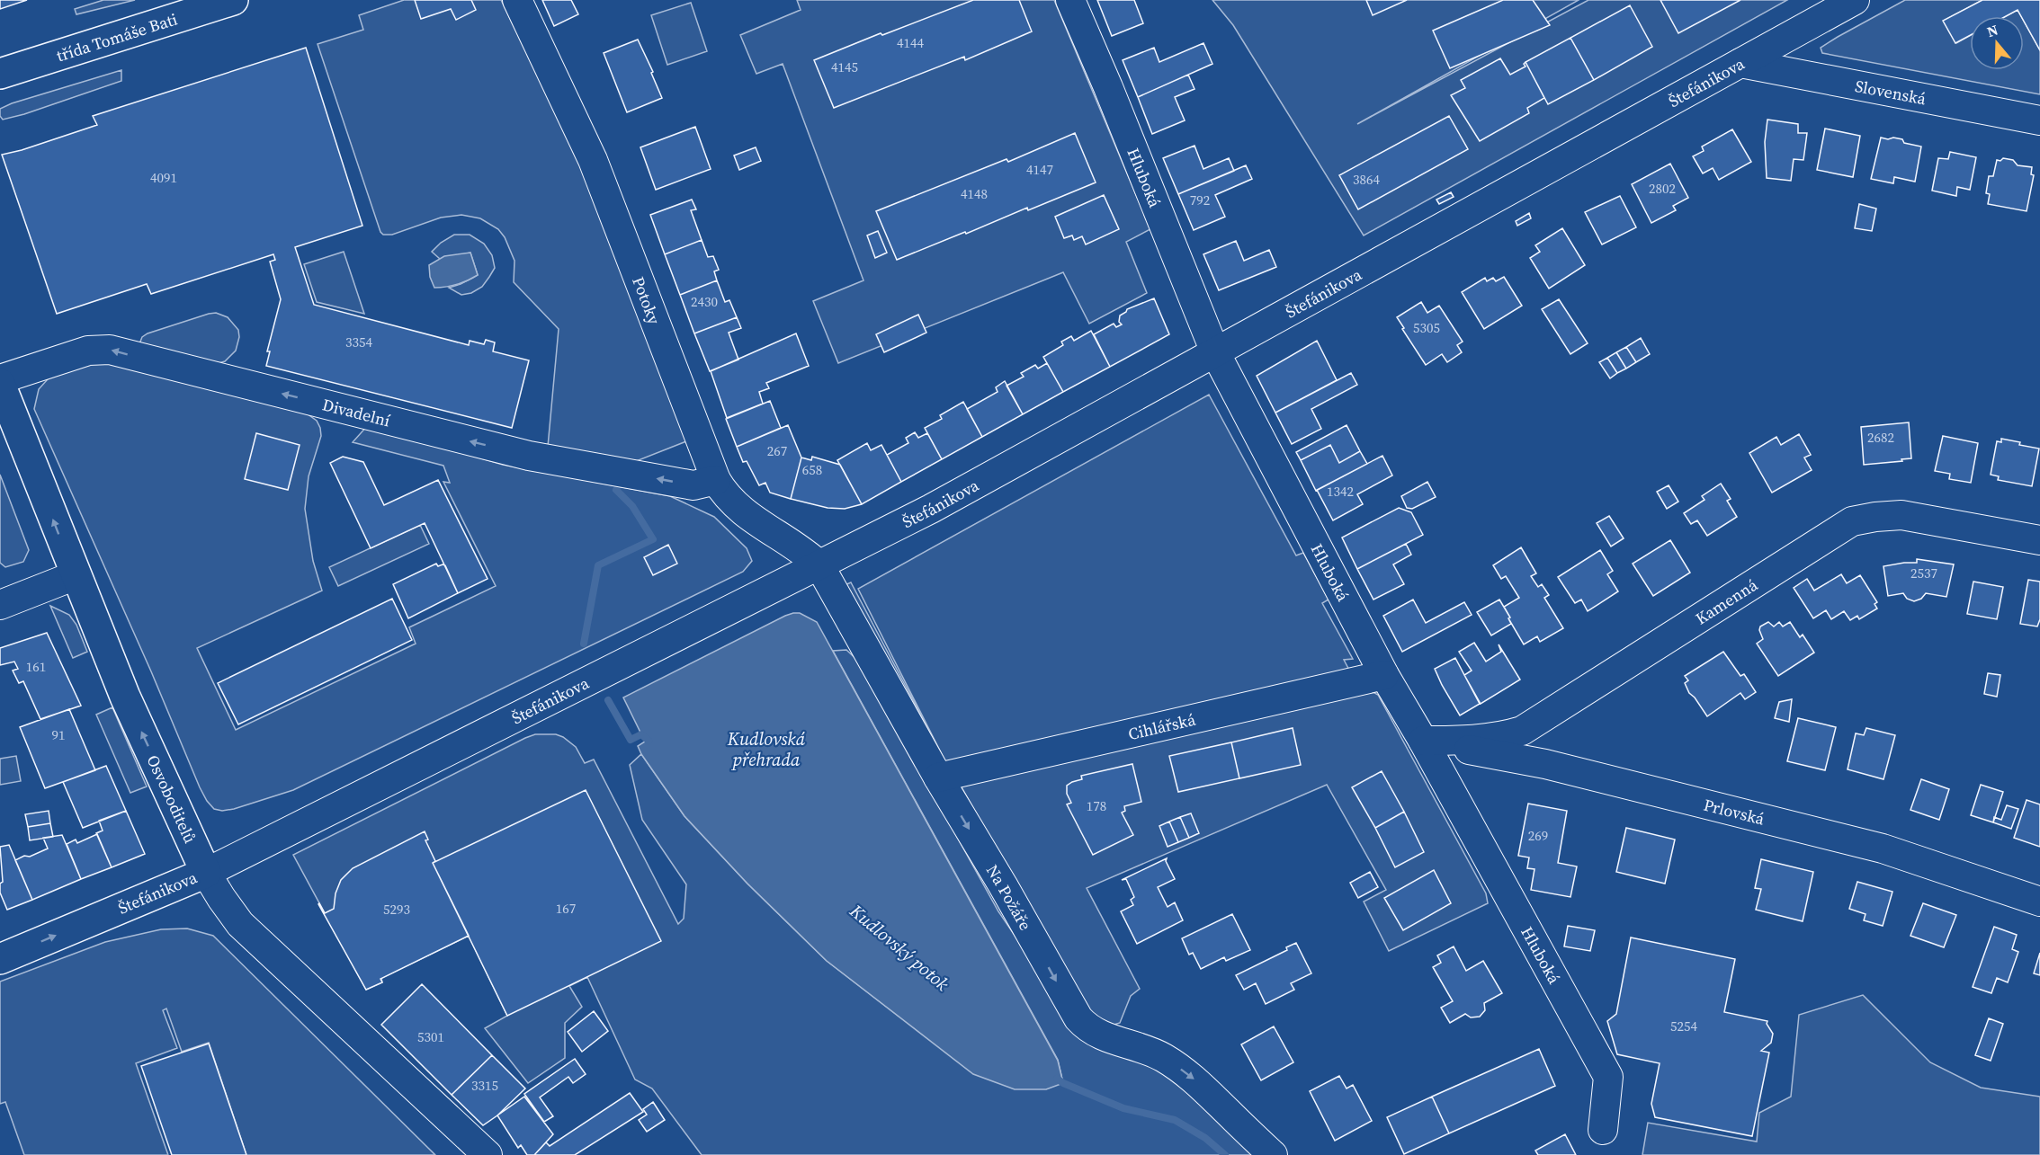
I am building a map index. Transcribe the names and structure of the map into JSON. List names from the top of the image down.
{
  "streets": {
    "main road": ["třída Tomáše Bati", "Štefánikova", "Osvoboditelů"],
    "street": [
      "Slovenská",
      "Hluboká",
      "Potoky",
      "Divadelní",
      "Kamenná",
      "Cihlářská",
      "Prlovská",
      "Na Požáře"
    ]
  },
  "crossings": [
    ["Štefánikova", "Slovenská"],
    ["Štefánikova", "Hluboká"],
    ["Štefánikova", "Potoky"],
    ["Štefánikova", "Osvoboditelů"],
    ["Štefánikova", "Na Požáře"],
    ["Hluboká", "Kamenná"],
    ["Hluboká", "Cihlářská"],
    ["Hluboká", "Prlovská"],
    ["Potoky", "Divadelní"],
    ["Potoky", "Na Požáře"],
    ["Divadelní", "Osvoboditelů"],
    ["Kamenná", "Prlovská"],
    ["Cihlářská", "Na Požáře"]
  ],
  "one_way": ["Divadelní", "Osvoboditelů", "Na Požáře"],
  "water": ["Kudlovská přehrada", "Kudlovský potok"],
  "house_numbers": [
    "4144",
    "4145",
    "4147",
    "4091",
    "3864",
    "2802",
    "4148",
    "792",
    "2430",
    "5305",
    "3354",
    "2682",
    "267",
    "658",
    "1342",
    "2537",
    "161",
    "91",
    "178",
    "269",
    "167",
    "5293",
    "5254",
    "5301",
    "3315"
  ],
  "north": "top"
}
